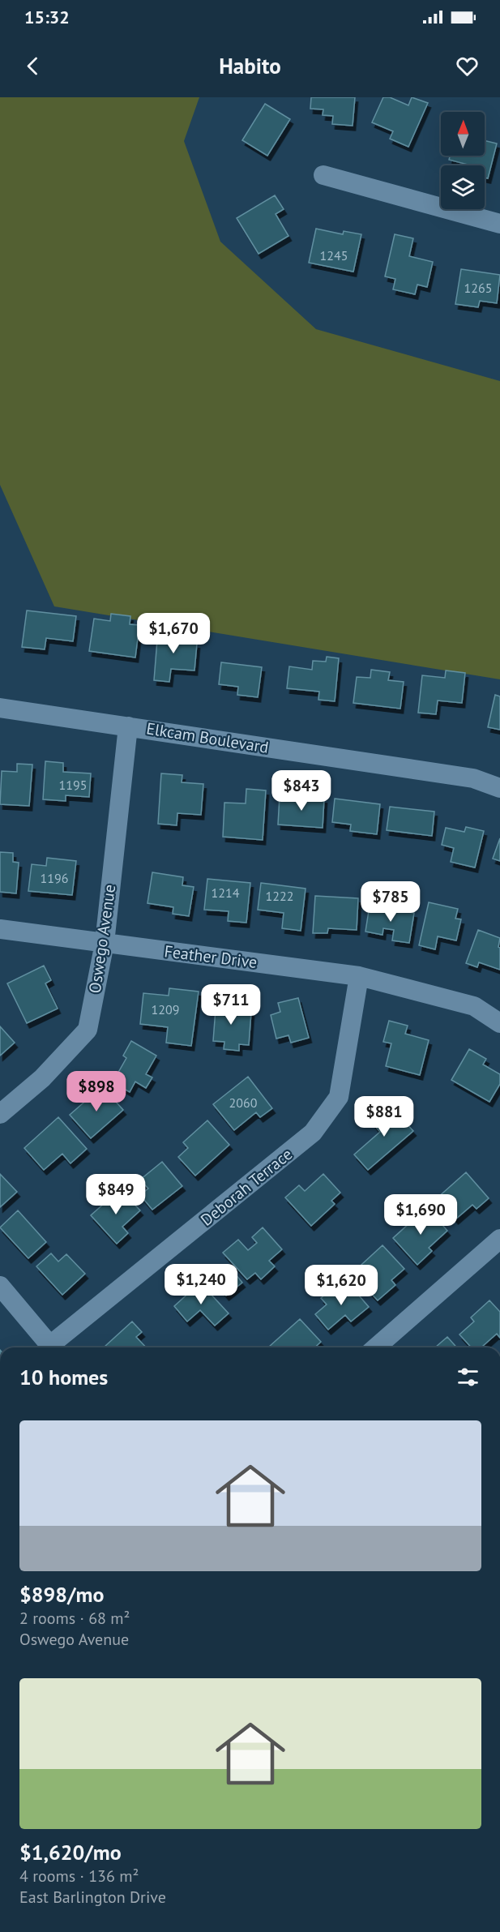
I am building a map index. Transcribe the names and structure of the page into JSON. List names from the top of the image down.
{
  "streets": {
    "street": [
      "Elkcam Boulevard",
      "Oswego Avenue",
      "Feather Drive",
      "Deborah Terrace"
    ]
  },
  "crossings": [
    ["Elkcam Boulevard", "Oswego Avenue"],
    ["Oswego Avenue", "Feather Drive"],
    ["Feather Drive", "Deborah Terrace"]
  ],
  "house_numbers": [
    "1245",
    "1265",
    "1195",
    "1196",
    "1214",
    "1222",
    "1209",
    "2060"
  ],
  "north": "top",
  "page": {
    "status": "15:32",
    "header": "Habito",
    "price": [
      "$1,670",
      "$843",
      "$785",
      "$711",
      "$898",
      "$881",
      "$849",
      "$1,690",
      "$1,240",
      "$1,620"
    ],
    "heading": "10 homes",
    "list": [
      {
        "name": "$898/mo",
        "note": "2 rooms · 68 m² · Oswego Avenue"
      },
      {
        "name": "$1,620/mo",
        "note": "4 rooms · 136 m² · East Barlington Drive"
      }
    ]
  }
}
